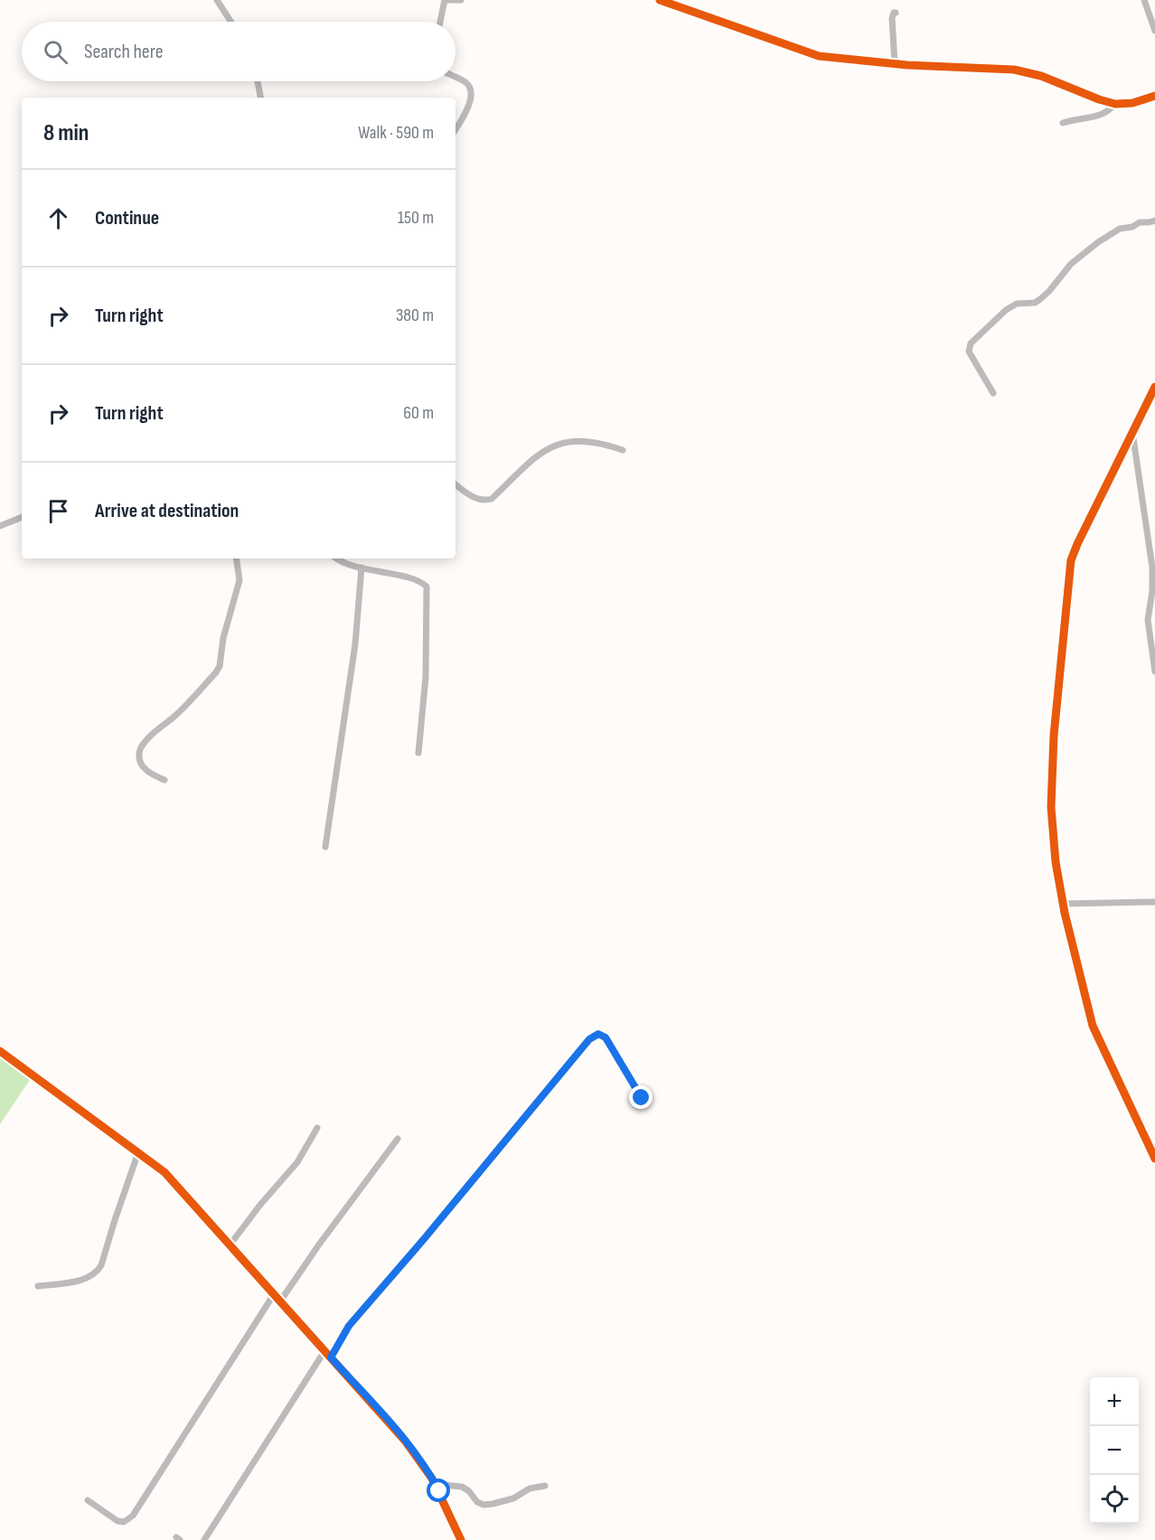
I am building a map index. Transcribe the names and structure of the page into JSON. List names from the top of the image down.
{
  "page": {
    "search": "Search here",
    "heading": ["8 min", "Walk · 590 m"],
    "list": [
      ["Continue", "150 m"],
      ["Turn right", "380 m"],
      ["Turn right", "60 m"],
      "Arrive at destination"
    ],
    "map_buttons": ["+", "−"]
  }
}
